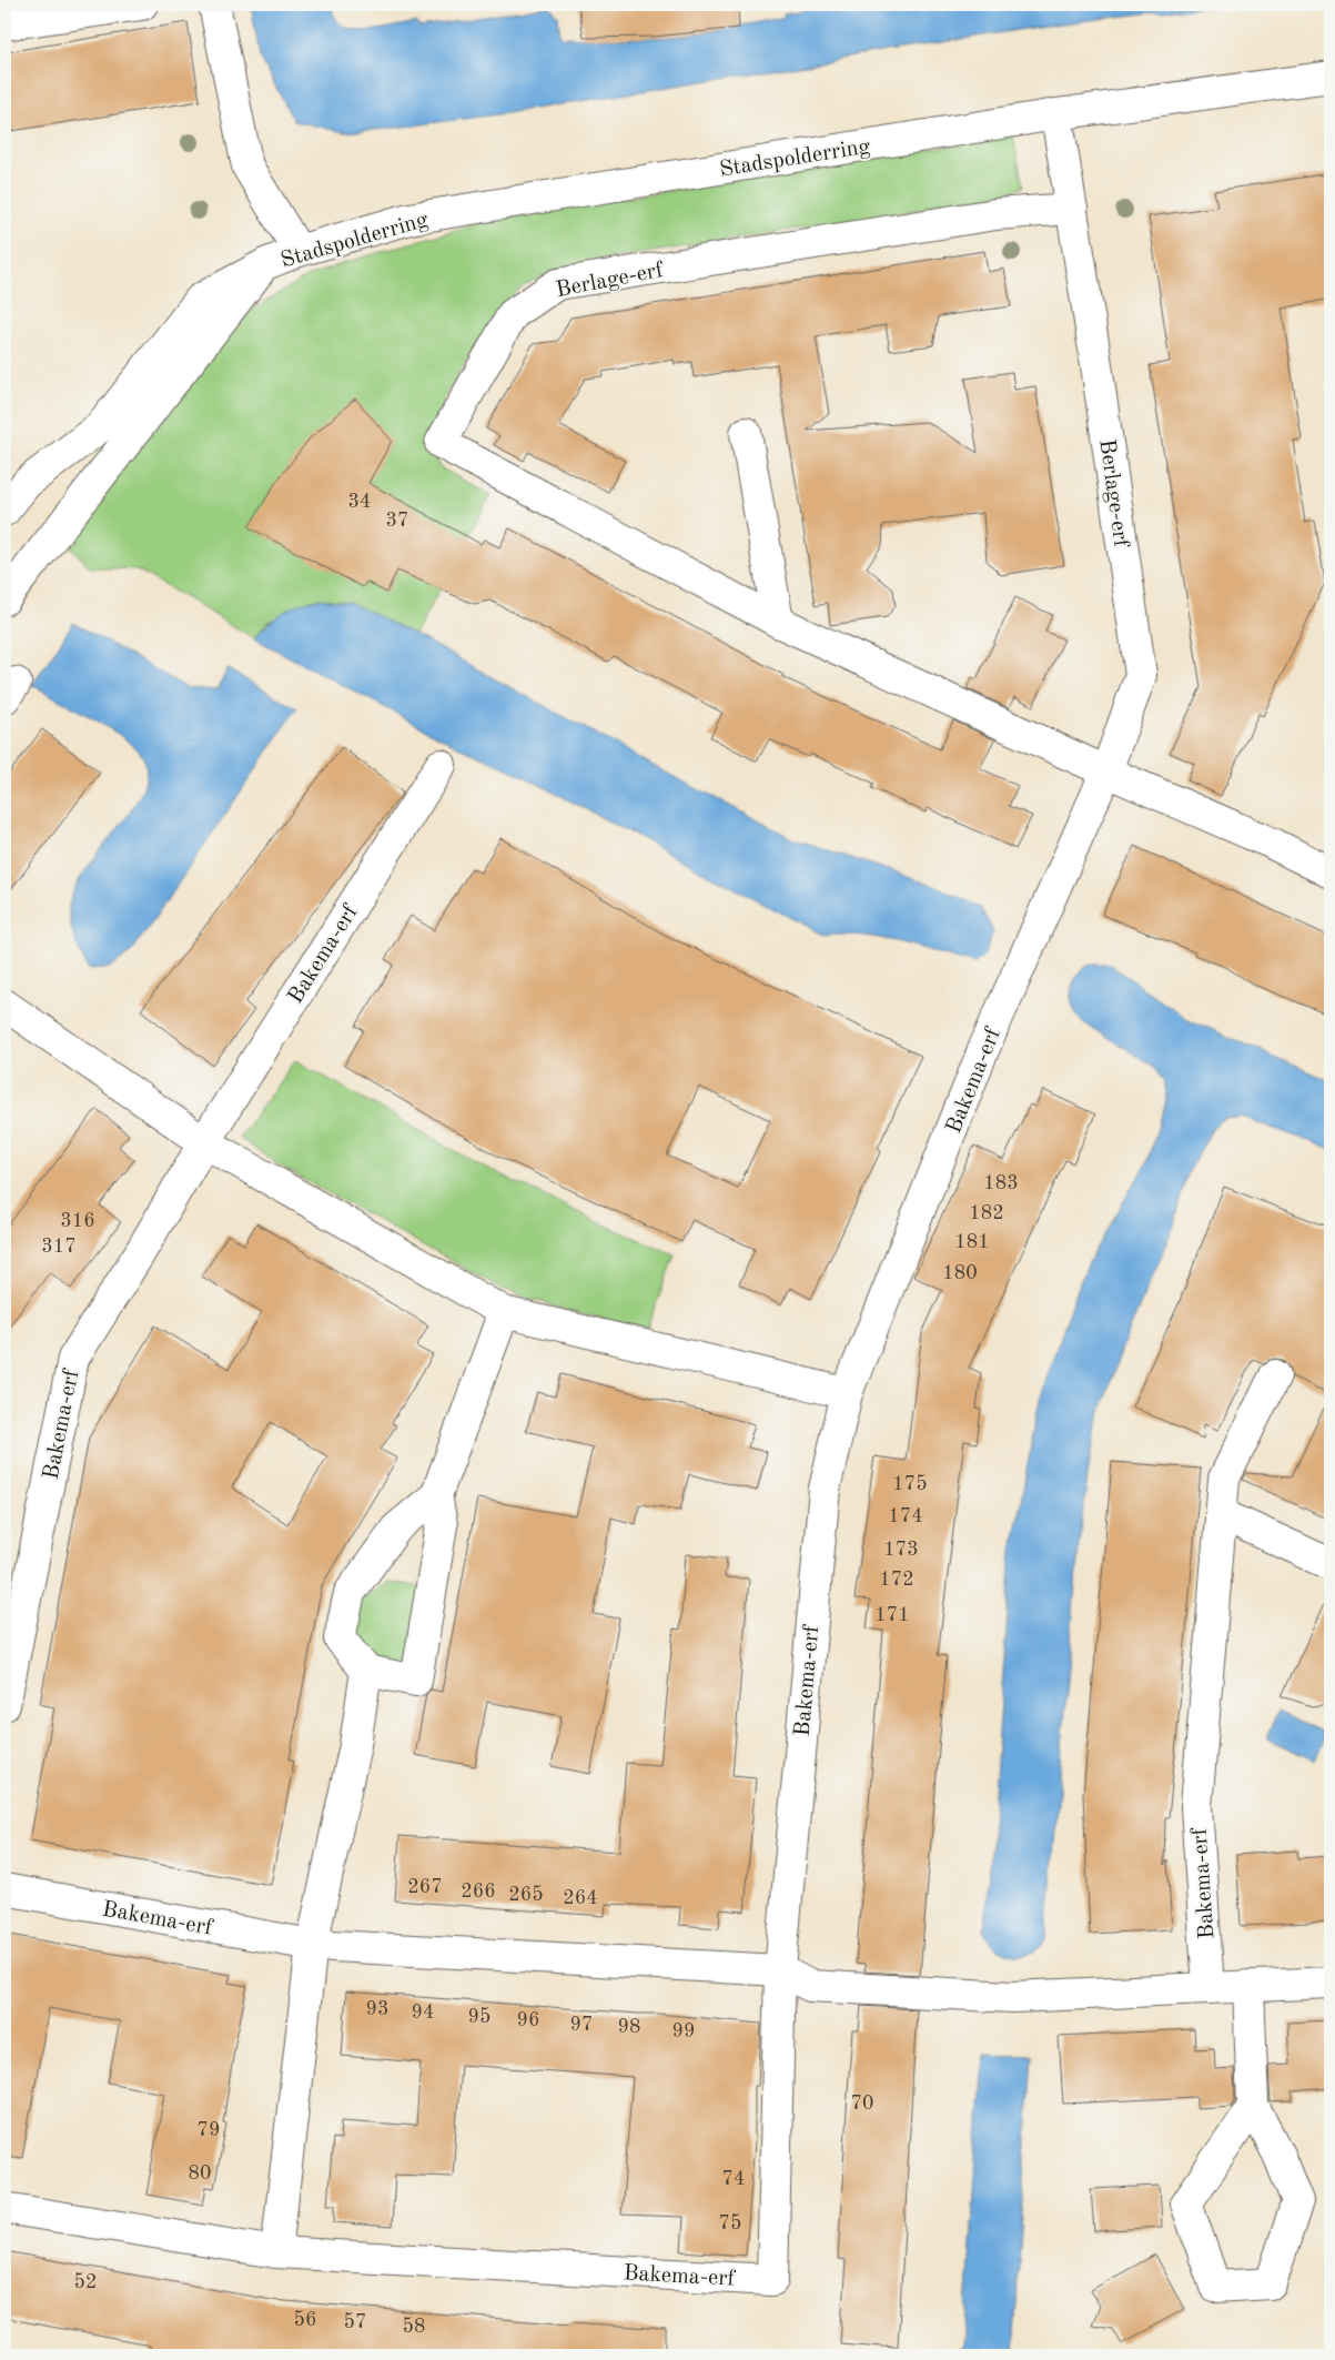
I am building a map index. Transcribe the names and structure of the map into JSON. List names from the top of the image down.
{
  "streets": {
    "street": ["Stadspolderring", "Berlage-erf", "Bakema-erf"]
  },
  "crossings": [
    ["Stadspolderring", "Berlage-erf"],
    ["Berlage-erf", "Bakema-erf"]
  ],
  "house_numbers": [
    "34",
    "37",
    "183",
    "182",
    "316",
    "181",
    "317",
    "180",
    "175",
    "174",
    "173",
    "172",
    "171",
    "267",
    "266",
    "265",
    "264",
    "93",
    "94",
    "95",
    "96",
    "97",
    "98",
    "99",
    "70",
    "79",
    "80",
    "74",
    "75",
    "52",
    "56",
    "57",
    "58"
  ]
}
